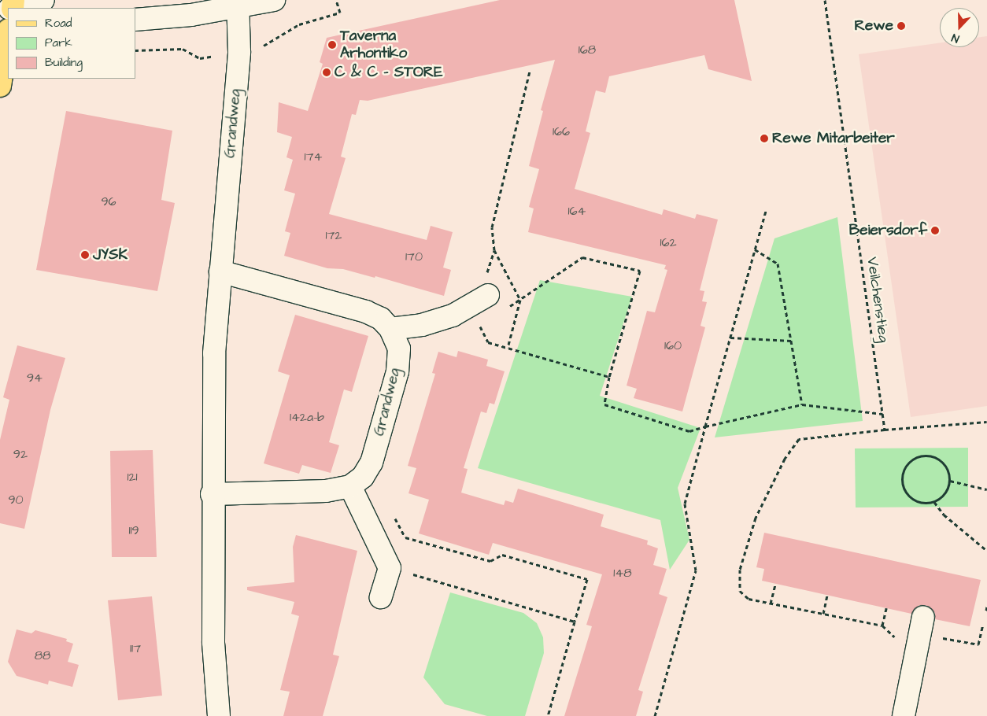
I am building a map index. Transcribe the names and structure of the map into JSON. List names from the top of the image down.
{
  "streets": {
    "street": ["Grandweg"],
    "path": ["Veilchenstieg"]
  },
  "places": [
    "Rewe",
    "Taverna Arhontiko",
    "C & C - STORE",
    "Rewe Mitarbeiter",
    "Beiersdorf",
    "JYSK"
  ],
  "house_numbers": [
    "168",
    "166",
    "174",
    "96",
    "164",
    "172",
    "162",
    "170",
    "160",
    "94",
    "142a-b",
    "92",
    "121",
    "90",
    "119",
    "148",
    "117",
    "88"
  ],
  "legend": ["Road", "Park", "Building"],
  "north": "bottom"
}
